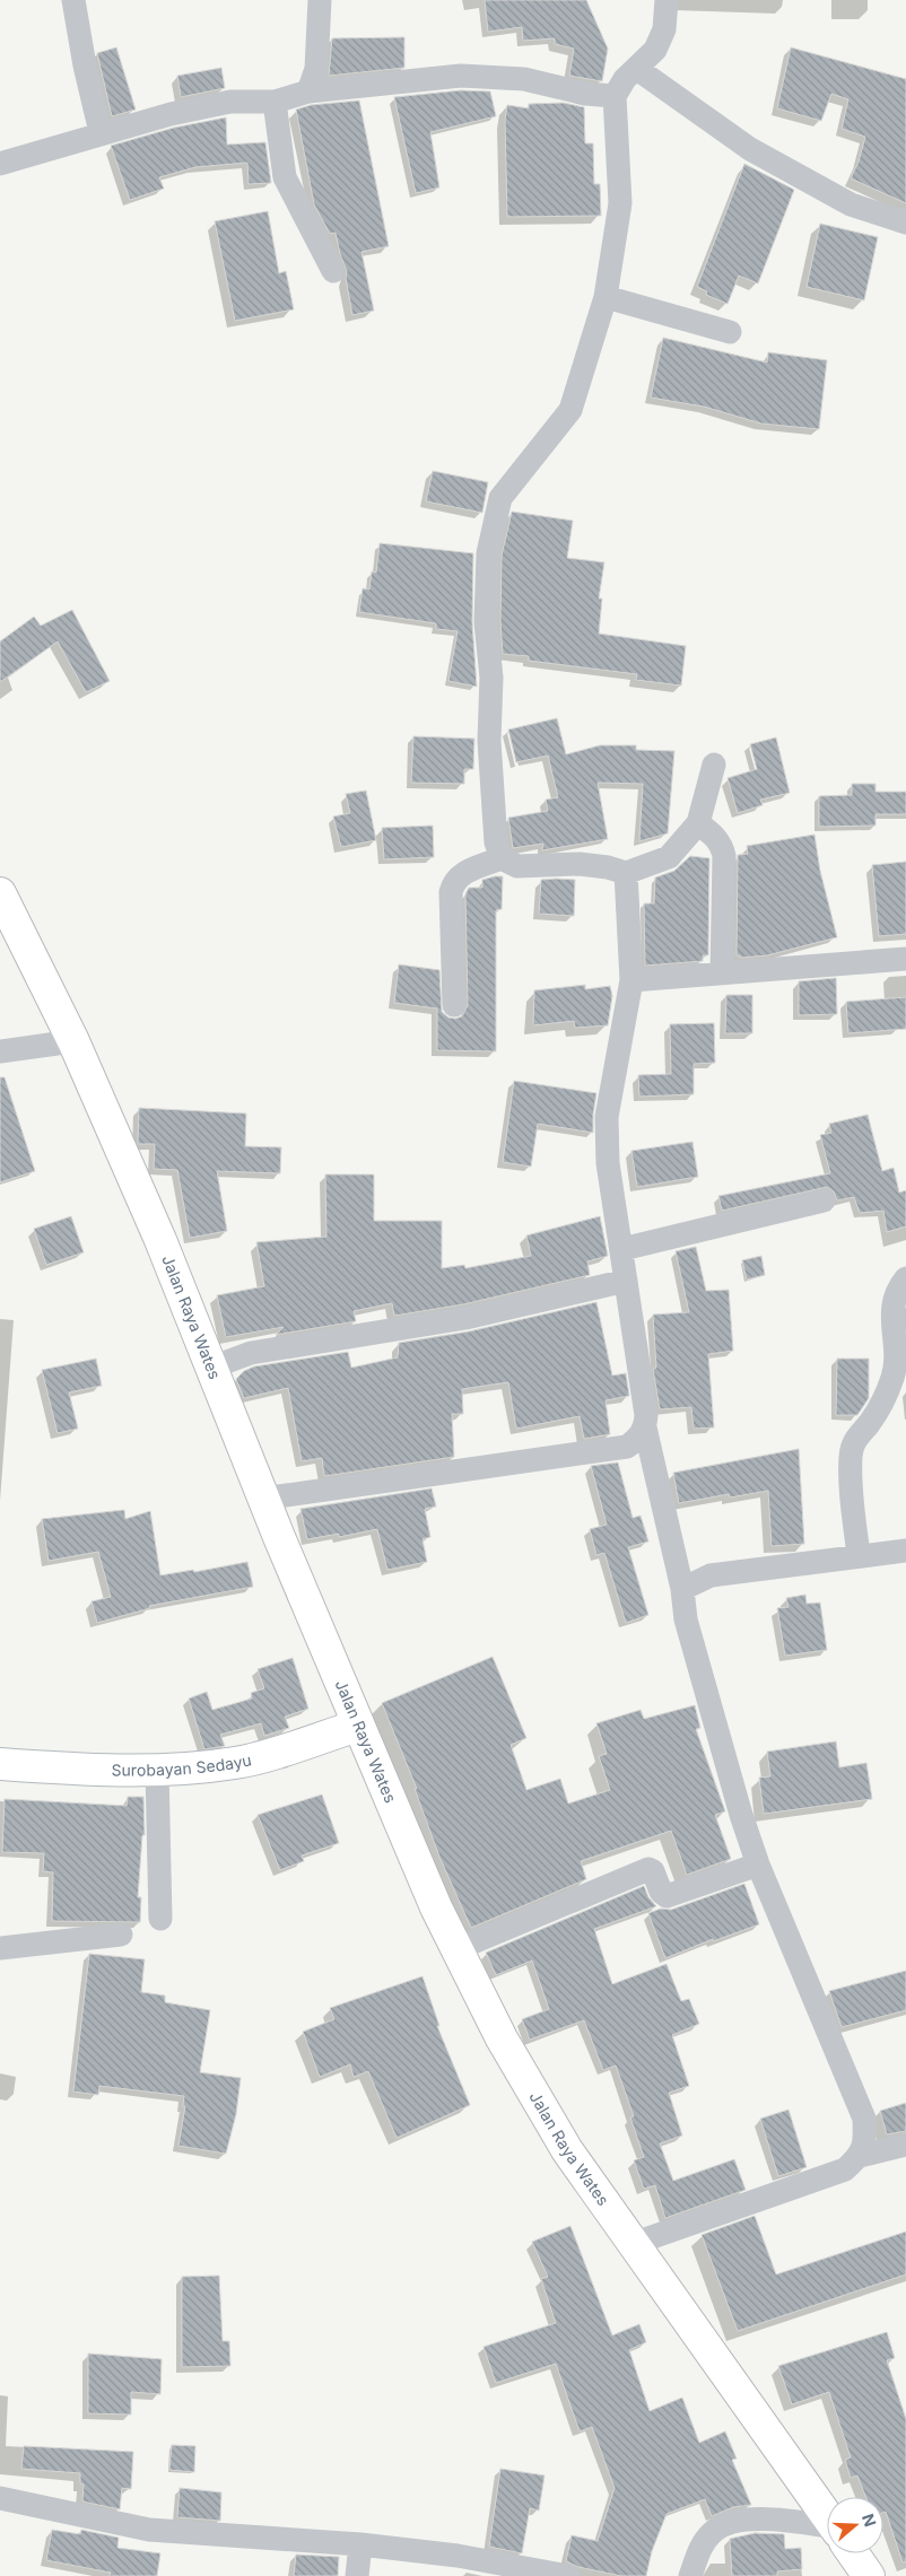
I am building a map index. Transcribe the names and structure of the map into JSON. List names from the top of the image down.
{
  "streets": {
    "main road": ["Jalan Raya Wates", "Surobayan Sedayu"]
  },
  "crossings": [
    ["Jalan Raya Wates", "Surobayan Sedayu"]
  ],
  "north": "right"
}
